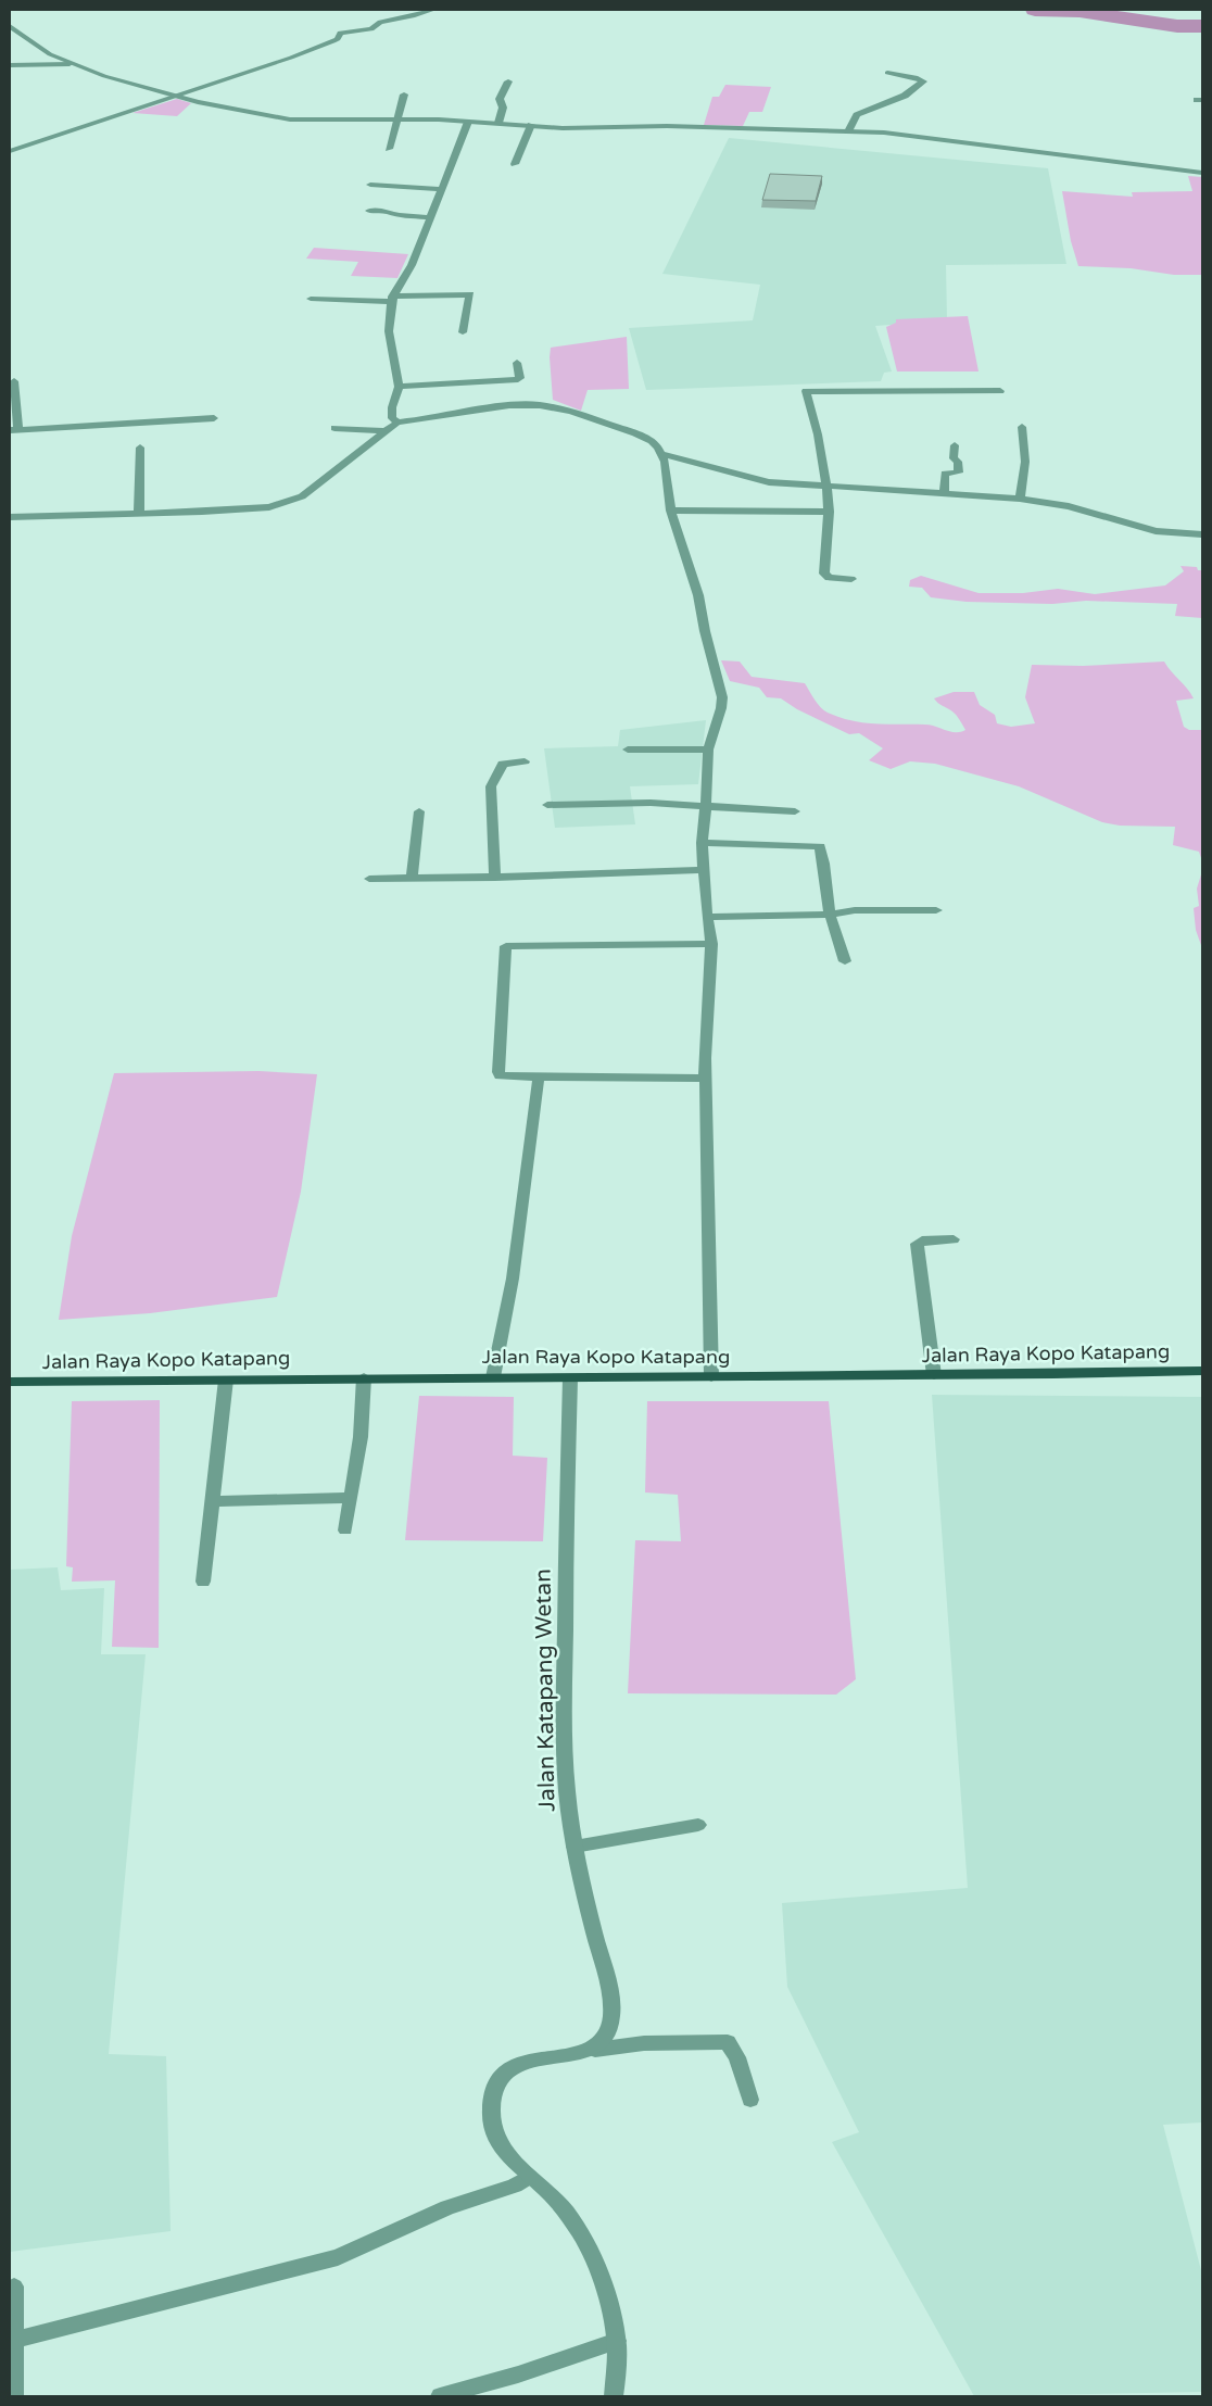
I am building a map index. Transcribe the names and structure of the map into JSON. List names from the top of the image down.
{
  "streets": {
    "main road": ["Jalan Raya Kopo Katapang"],
    "street": ["Jalan Katapang Wetan"]
  },
  "crossings": [
    ["Jalan Raya Kopo Katapang", "Jalan Katapang Wetan"]
  ]
}
